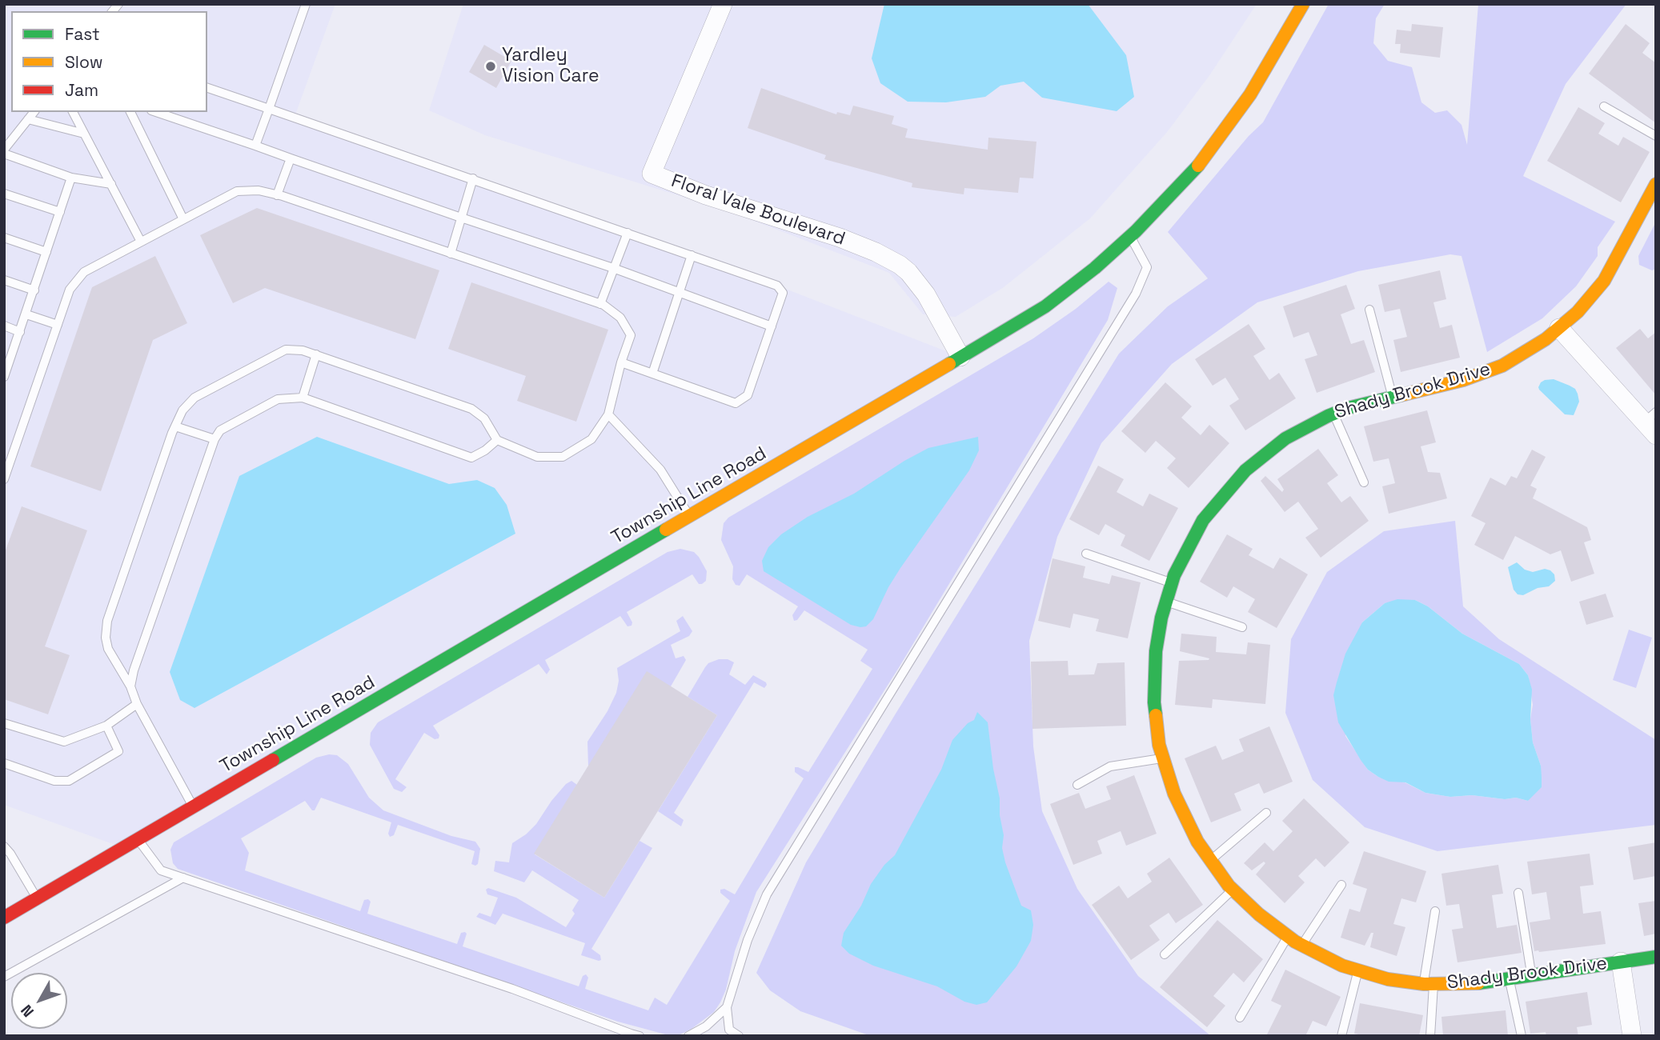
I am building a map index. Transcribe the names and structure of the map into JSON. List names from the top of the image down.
{
  "streets": {
    "street": ["Floral Vale Boulevard", "Shady Brook Drive", "Township Line Road"]
  },
  "crossings": [
    ["Floral Vale Boulevard", "Township Line Road"]
  ],
  "places": ["Yardley Vision Care"],
  "legend": ["Fast", "Slow", "Jam"],
  "north": "bottom left"
}
